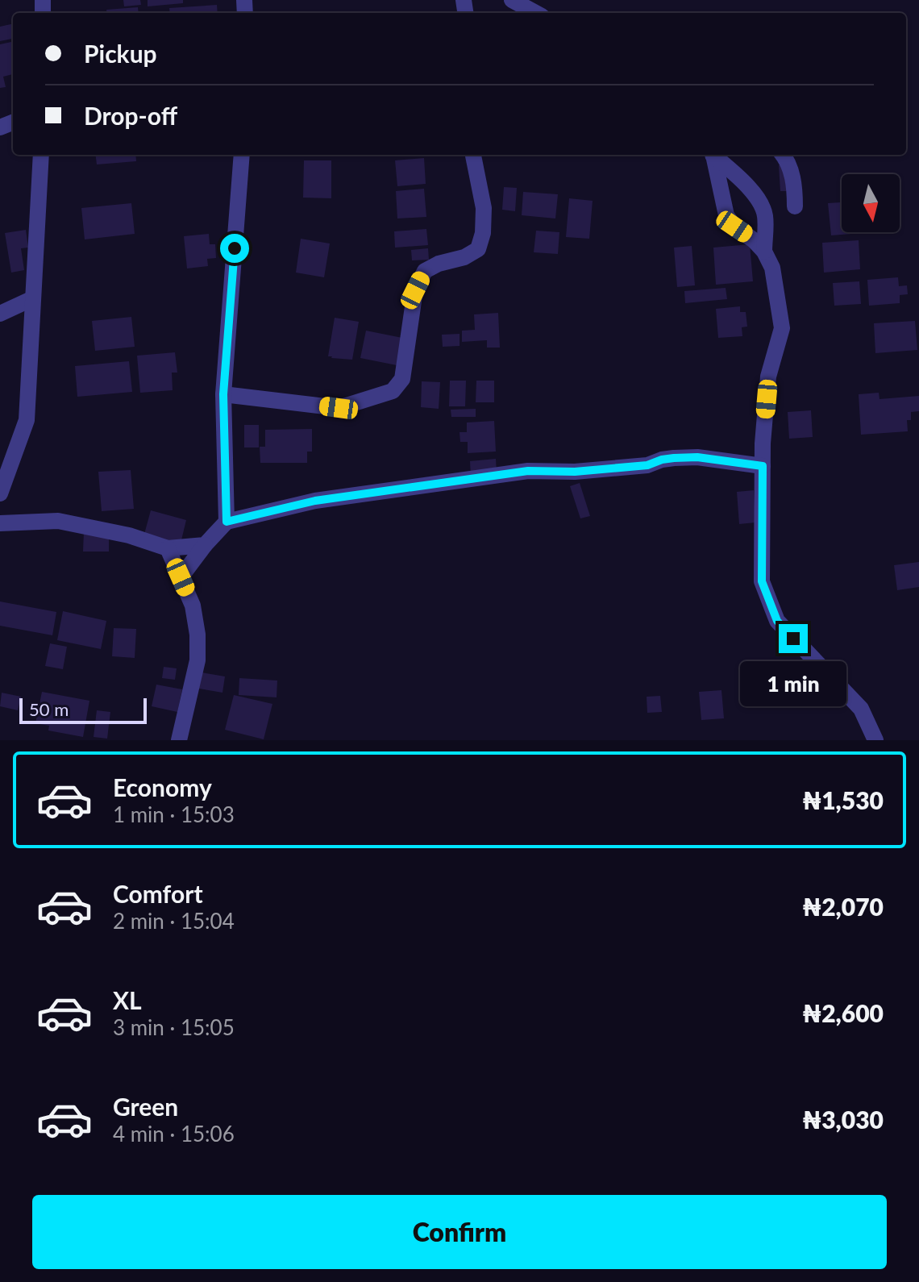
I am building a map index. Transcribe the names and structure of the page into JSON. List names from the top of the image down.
{
  "scale_bar": "50 m",
  "north": "bottom",
  "page": {
    "banner": ["Pickup", "Drop-off"],
    "bubble": "1 min",
    "scale": "50 m",
    "list": [
      {
        "name": "Economy",
        "note": "1 min · 15:03",
        "value": "₦1,530"
      },
      {
        "name": "Comfort",
        "note": "2 min · 15:04",
        "value": "₦2,070"
      },
      {
        "name": "XL",
        "note": "3 min · 15:05",
        "value": "₦2,600"
      },
      {
        "name": "Green",
        "note": "4 min · 15:06",
        "value": "₦3,030"
      }
    ],
    "buttons": "Confirm"
  }
}
